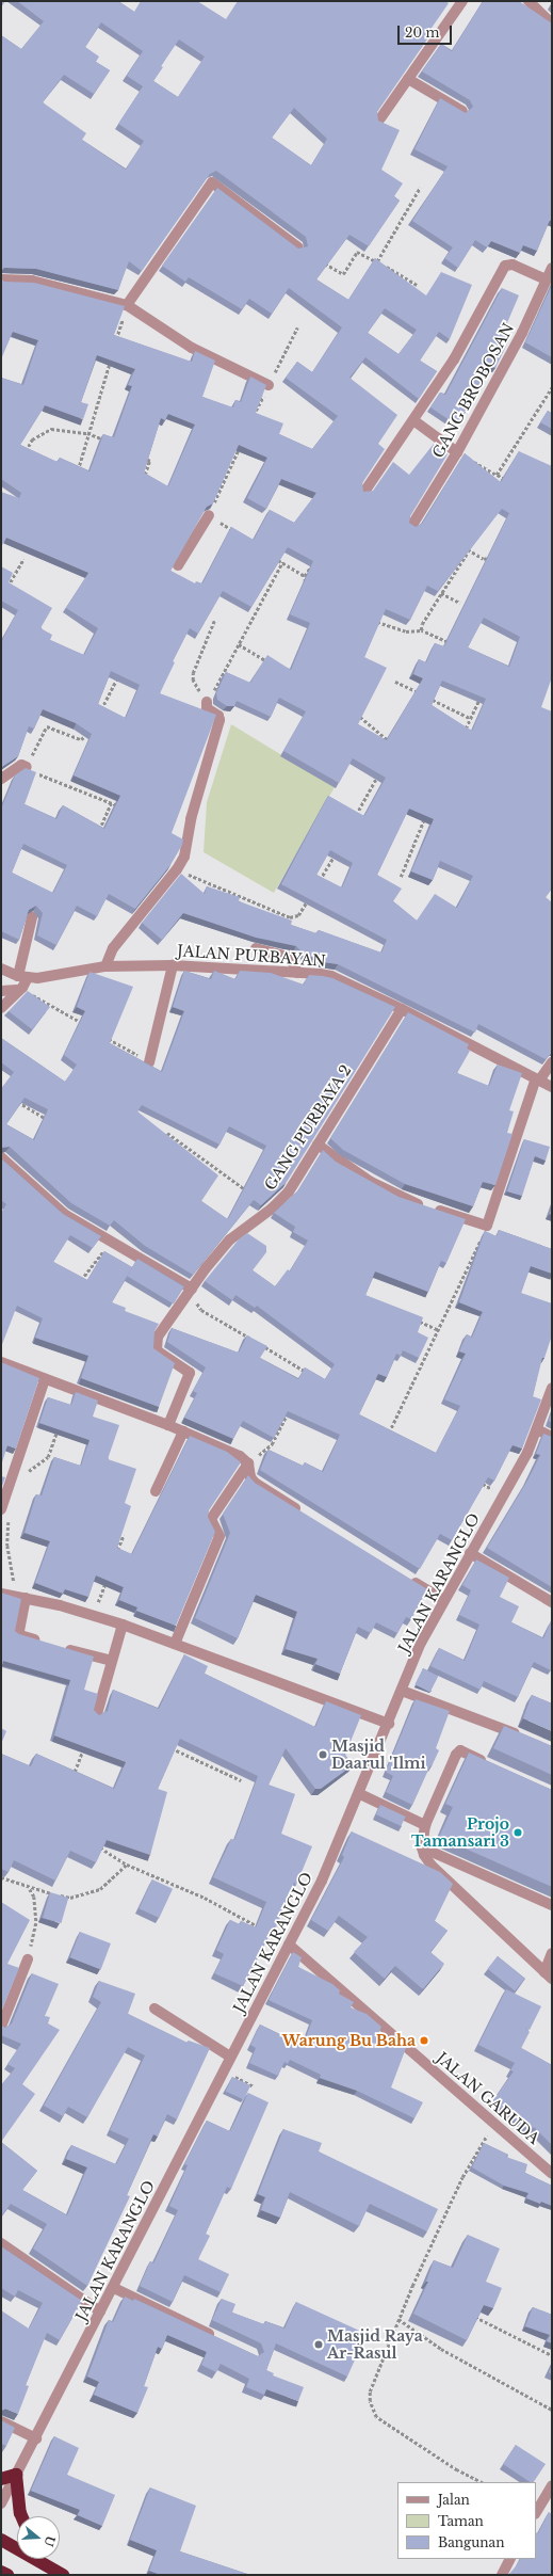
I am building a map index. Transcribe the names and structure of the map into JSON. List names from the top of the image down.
{
  "streets": {
    "street": [
      "GANG BROBOSAN",
      "JALAN PURBAYAN",
      "GANG PURBAYA 2",
      "JALAN KARANGLO",
      "JALAN GARUDA"
    ]
  },
  "crossings": [
    ["JALAN PURBAYAN", "GANG PURBAYA 2"],
    ["JALAN KARANGLO", "JALAN GARUDA"]
  ],
  "places": [
    "Masjid Daarul 'Ilmi",
    "Projo Tamansari 3",
    "Warung Bu Baha",
    "Masjid Raya Ar-Rasul"
  ],
  "legend": ["Jalan", "Taman", "Bangunan"],
  "scale_bar": "20 m",
  "north": "right"
}
